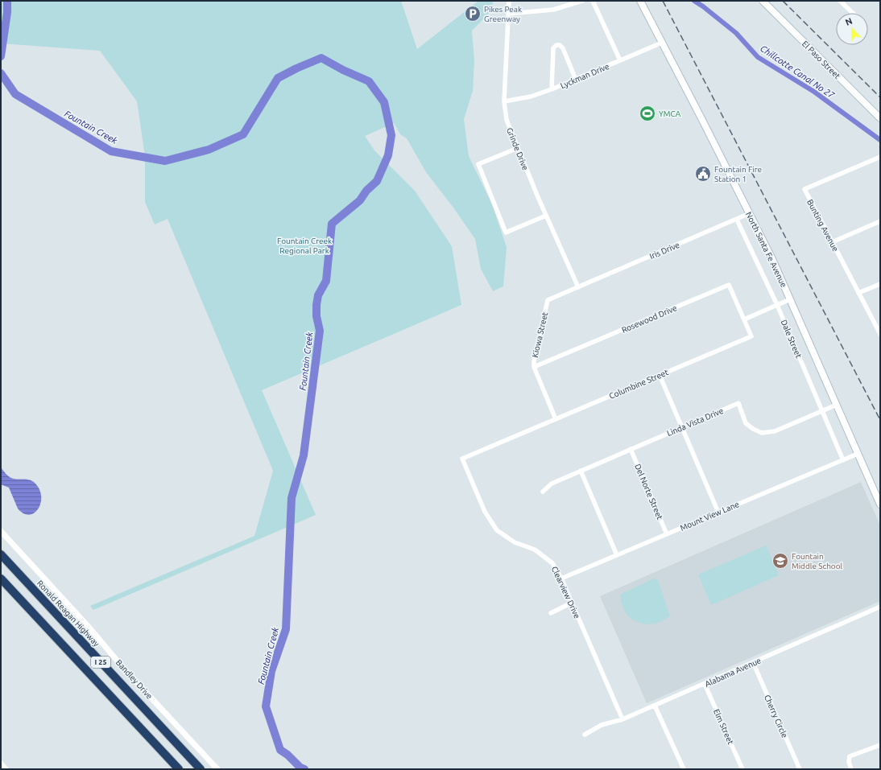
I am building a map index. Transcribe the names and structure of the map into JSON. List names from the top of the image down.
{
  "streets": {
    "highway": ["Ronald Reagan Highway", "I 25"],
    "main road": ["El Paso Street", "North Santa Fe Avenue"],
    "street": [
      "Lyckman Drive",
      "Grinde Drive",
      "Bunting Avenue",
      "Iris Drive",
      "Rosewood Drive",
      "Kiowa Street",
      "Dale Street",
      "Columbine Street",
      "Linda Vista Drive",
      "Del Norte Street",
      "Mount View Lane",
      "Clearview Drive",
      "Alabama Avenue",
      "Bandley Drive",
      "Cherry Circle",
      "Elm Street"
    ]
  },
  "crossings": [
    ["Lyckman Drive", "Grinde Drive"],
    ["Lyckman Drive", "North Santa Fe Avenue"],
    ["Grinde Drive", "Iris Drive"],
    ["Grinde Drive", "Kiowa Street"],
    ["North Santa Fe Avenue", "Iris Drive"],
    ["North Santa Fe Avenue", "Linda Vista Drive"],
    ["North Santa Fe Avenue", "Mount View Lane"],
    ["Iris Drive", "Kiowa Street"],
    ["Iris Drive", "Dale Street"],
    ["Rosewood Drive", "Kiowa Street"],
    ["Rosewood Drive", "Columbine Street"],
    ["Kiowa Street", "Columbine Street"],
    ["Dale Street", "Linda Vista Drive"],
    ["Dale Street", "Mount View Lane"],
    ["Columbine Street", "Clearview Drive"],
    ["Linda Vista Drive", "Del Norte Street"],
    ["Del Norte Street", "Mount View Lane"],
    ["Mount View Lane", "Clearview Drive"],
    ["Clearview Drive", "Alabama Avenue"],
    ["Alabama Avenue", "Cherry Circle"],
    ["Alabama Avenue", "Elm Street"]
  ],
  "water": ["Chillcotte Canal No 27", "Fountain Creek"],
  "parks": ["Fountain Creek Regional Park"],
  "places": {
    "parking": ["Pikes Peak Greenway"],
    "sports": ["YMCA"],
    "public building": ["Fountain Fire Station 1"],
    "school or university": ["Fountain Middle School"]
  },
  "north": "top left"
}
